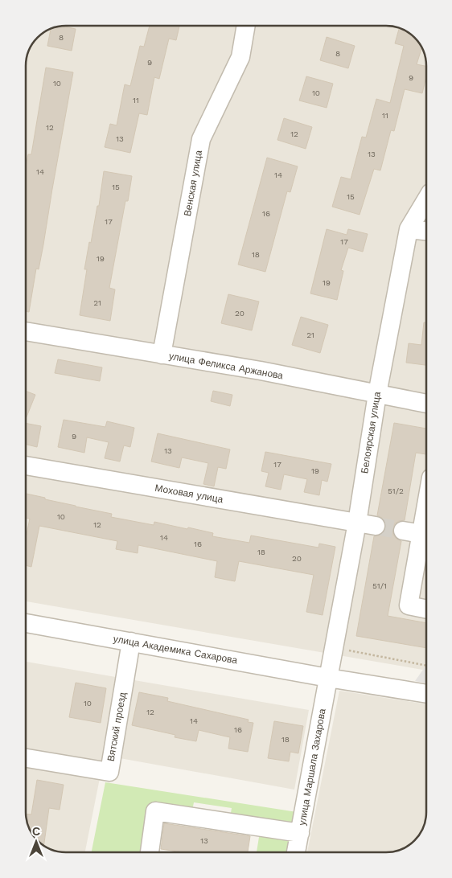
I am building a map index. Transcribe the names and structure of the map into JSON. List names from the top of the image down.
{
  "streets": {
    "street": [
      "Венская улица",
      "улица Феликса Аржанова",
      "Белоярская улица",
      "Моховая улица",
      "улица Академика Сахарова",
      "Вятский проезд",
      "улица Маршала Захарова"
    ]
  },
  "crossings": [
    ["Венская улица", "улица Феликса Аржанова"],
    ["улица Феликса Аржанова", "Белоярская улица"],
    ["Белоярская улица", "Моховая улица"],
    ["Белоярская улица", "улица Академика Сахарова"],
    ["Белоярская улица", "улица Маршала Захарова"],
    ["улица Академика Сахарова", "Вятский проезд"],
    ["улица Академика Сахарова", "улица Маршала Захарова"]
  ],
  "house_numbers": [
    "8",
    "8",
    "9",
    "9",
    "10",
    "10",
    "11",
    "11",
    "12",
    "12",
    "13",
    "13",
    "14",
    "14",
    "15",
    "15",
    "16",
    "17",
    "17",
    "18",
    "19",
    "19",
    "21",
    "20",
    "21",
    "9",
    "13",
    "17",
    "19",
    "51/2",
    "10",
    "12",
    "14",
    "16",
    "18",
    "20",
    "51/1",
    "10",
    "12",
    "14",
    "16",
    "18",
    "13"
  ],
  "north": "top"
}
